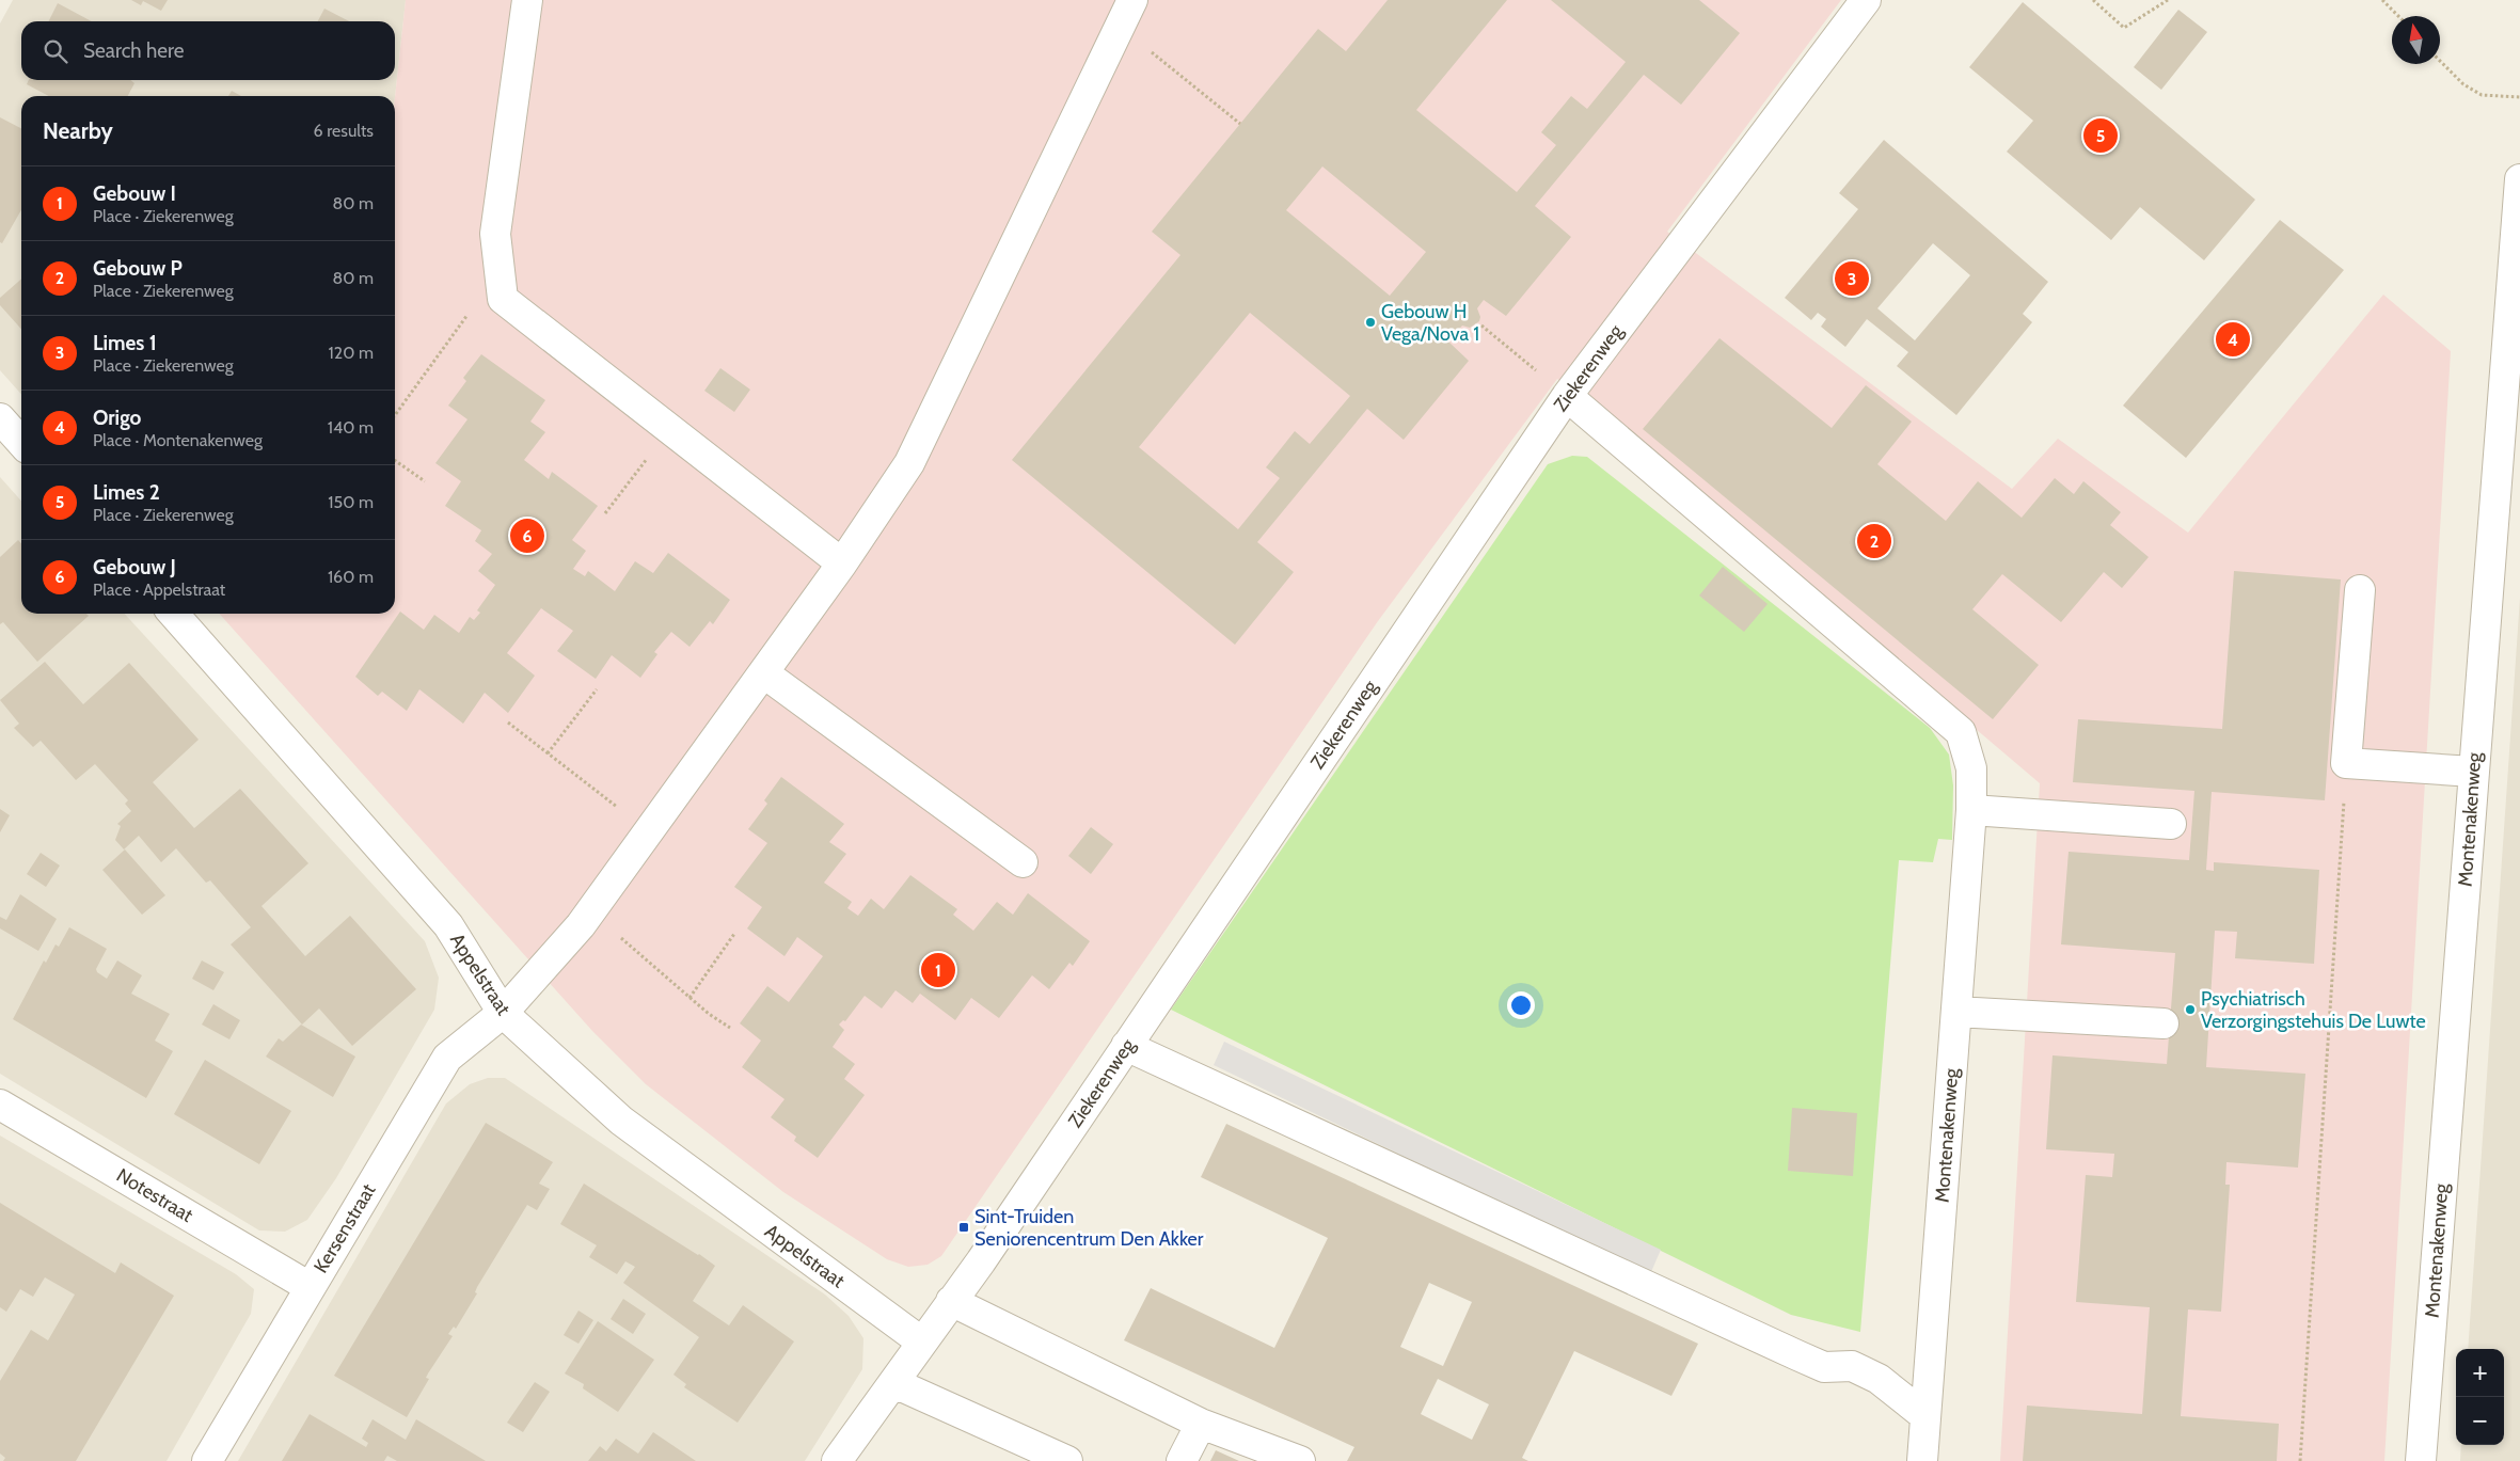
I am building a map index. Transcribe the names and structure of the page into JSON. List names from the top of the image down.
{
  "streets": {
    "street": [
      "Ziekerenweg",
      "Montenakenweg",
      "Appelstraat",
      "Notestraat",
      "Kersenstraat"
    ]
  },
  "crossings": [
    ["Ziekerenweg", "Montenakenweg"],
    ["Ziekerenweg", "Appelstraat"],
    ["Appelstraat", "Kersenstraat"],
    ["Notestraat", "Kersenstraat"]
  ],
  "places": {
    "other": ["Gebouw H Vega/Nova 1", "Psychiatrisch Verzorgingstehuis De Luwte"],
    "transit": ["Sint-Truiden Seniorencentrum Den Akker"]
  },
  "north": "top",
  "page": {
    "search": "Search here",
    "heading": ["Nearby", "6 results"],
    "pins": [
      "5",
      "3",
      "4",
      "6",
      "2",
      "1"
    ],
    "list": [
      {
        "mark": "1",
        "name": "Gebouw I",
        "note": "Place · Ziekerenweg",
        "value": "80 m"
      },
      {
        "mark": "2",
        "name": "Gebouw P",
        "note": "Place · Ziekerenweg",
        "value": "80 m"
      },
      {
        "mark": "3",
        "name": "Limes 1",
        "note": "Place · Ziekerenweg",
        "value": "120 m"
      },
      {
        "mark": "4",
        "name": "Origo",
        "note": "Place · Montenakenweg",
        "value": "140 m"
      },
      {
        "mark": "5",
        "name": "Limes 2",
        "note": "Place · Ziekerenweg",
        "value": "150 m"
      },
      {
        "mark": "6",
        "name": "Gebouw J",
        "note": "Place · Appelstraat",
        "value": "160 m"
      }
    ],
    "map_buttons": ["+", "−"]
  }
}
